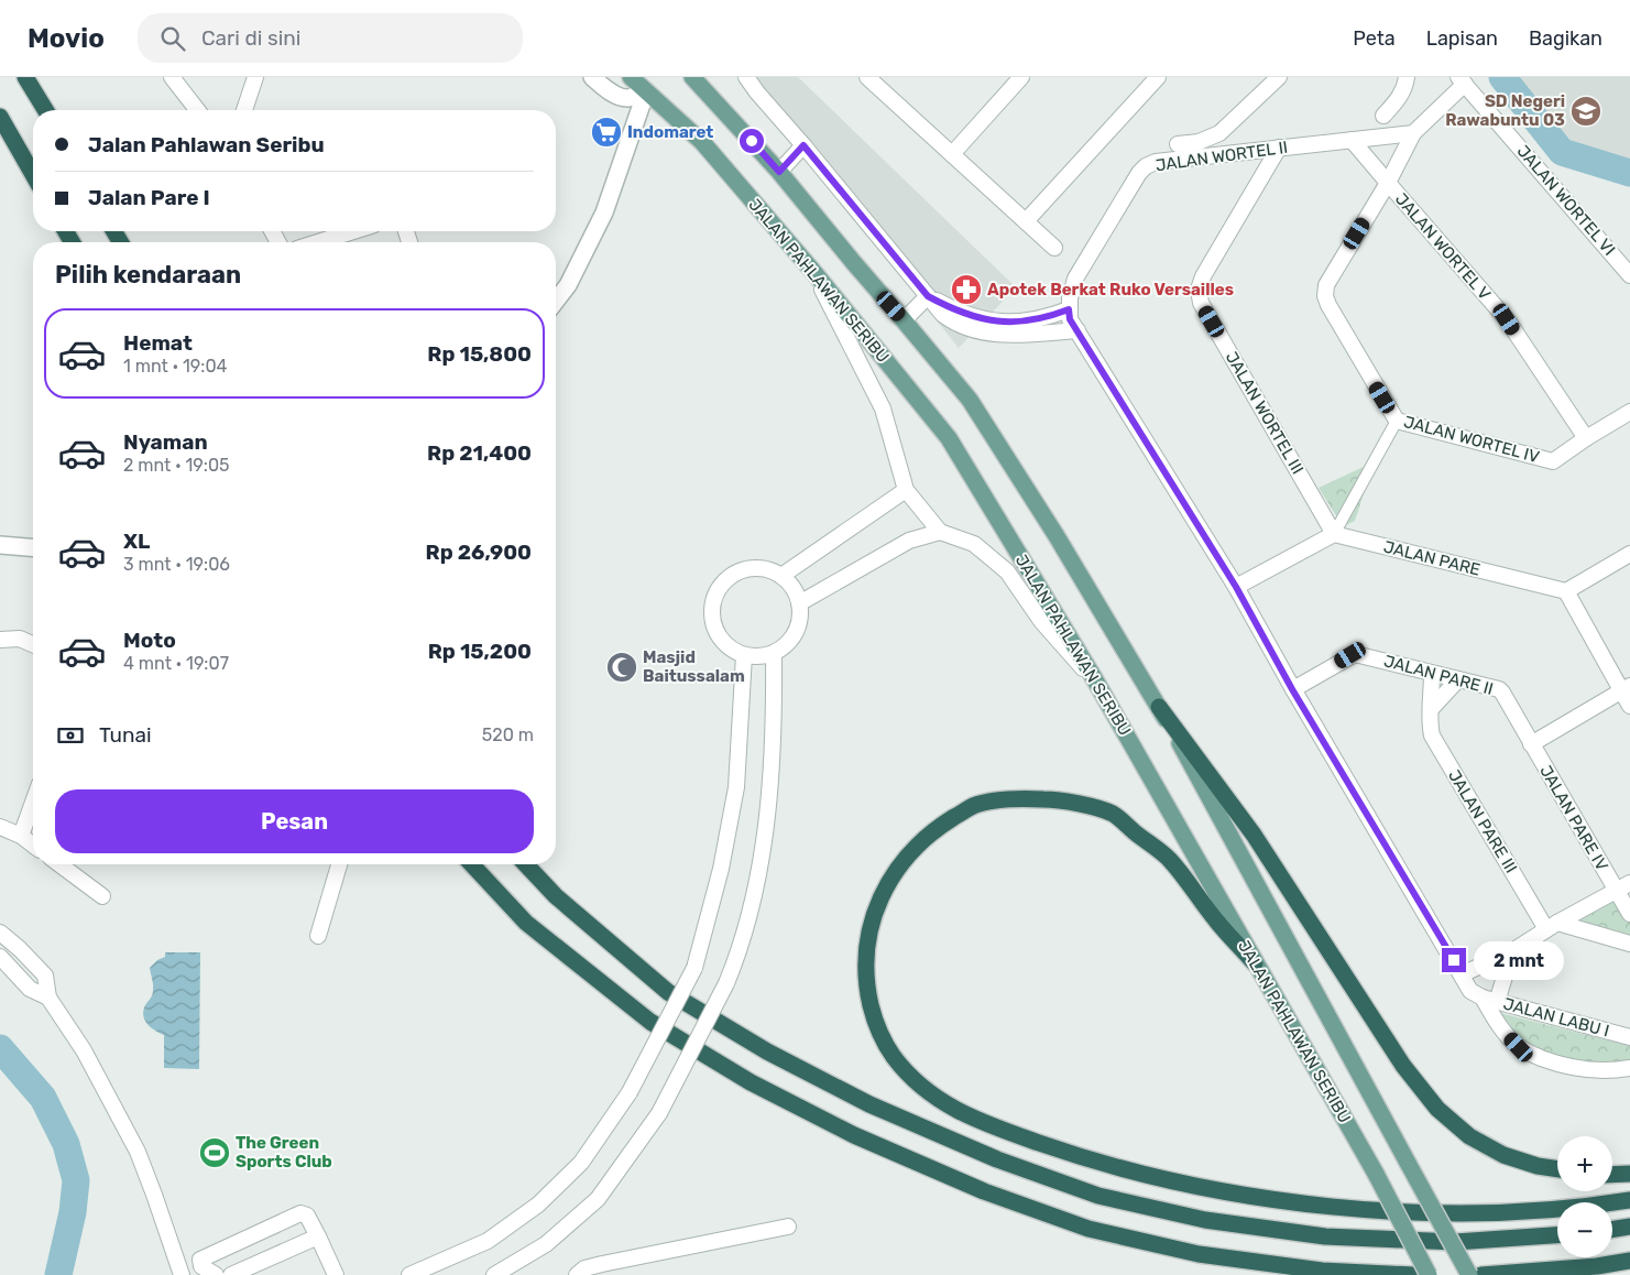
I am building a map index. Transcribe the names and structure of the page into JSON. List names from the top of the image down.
{
  "streets": {
    "main road": ["JALAN PAHLAWAN SERIBU"],
    "street": [
      "JALAN WORTEL II",
      "JALAN WORTEL VI",
      "JALAN WORTEL V",
      "JALAN WORTEL III",
      "JALAN WORTEL IV",
      "JALAN PARE",
      "JALAN PARE II",
      "JALAN PARE IV",
      "JALAN PARE III",
      "JALAN LABU I"
    ]
  },
  "crossings": [
    ["JALAN WORTEL II", "JALAN WORTEL V"],
    ["JALAN WORTEL II", "JALAN WORTEL III"],
    ["JALAN WORTEL II", "JALAN WORTEL IV"],
    ["JALAN WORTEL V", "JALAN WORTEL IV"],
    ["JALAN WORTEL III", "JALAN PARE"],
    ["JALAN PARE II", "JALAN PARE IV"],
    ["JALAN PARE II", "JALAN PARE III"]
  ],
  "places": {
    "school or university": ["SD Negeri Rawabuntu 03"],
    "supermarket": ["Indomaret"],
    "pharmacy": ["Apotek Berkat Ruko Versailles"],
    "mosque": ["Masjid Baitussalam"],
    "sports": ["The Green Sports Club"]
  },
  "page": {
    "header": "Movio",
    "search": "Cari di sini",
    "nav": ["Peta", "Lapisan", "Bagikan"],
    "banner": ["Jalan Pahlawan Seribu", "Jalan Pare I"],
    "heading": "Pilih kendaraan",
    "list": [
      {
        "name": "Hemat",
        "note": "1 mnt · 19:04",
        "value": "Rp 15,800"
      },
      {
        "name": "Nyaman",
        "note": "2 mnt · 19:05",
        "value": "Rp 21,400"
      },
      {
        "name": "XL",
        "note": "3 mnt · 19:06",
        "value": "Rp 26,900"
      },
      {
        "name": "Moto",
        "note": "4 mnt · 19:07",
        "value": "Rp 15,200"
      }
    ],
    "pay": ["Tunai", "520 m"],
    "buttons": "Pesan",
    "bubble": "2 mnt",
    "map_buttons": ["+", "−"]
  }
}
